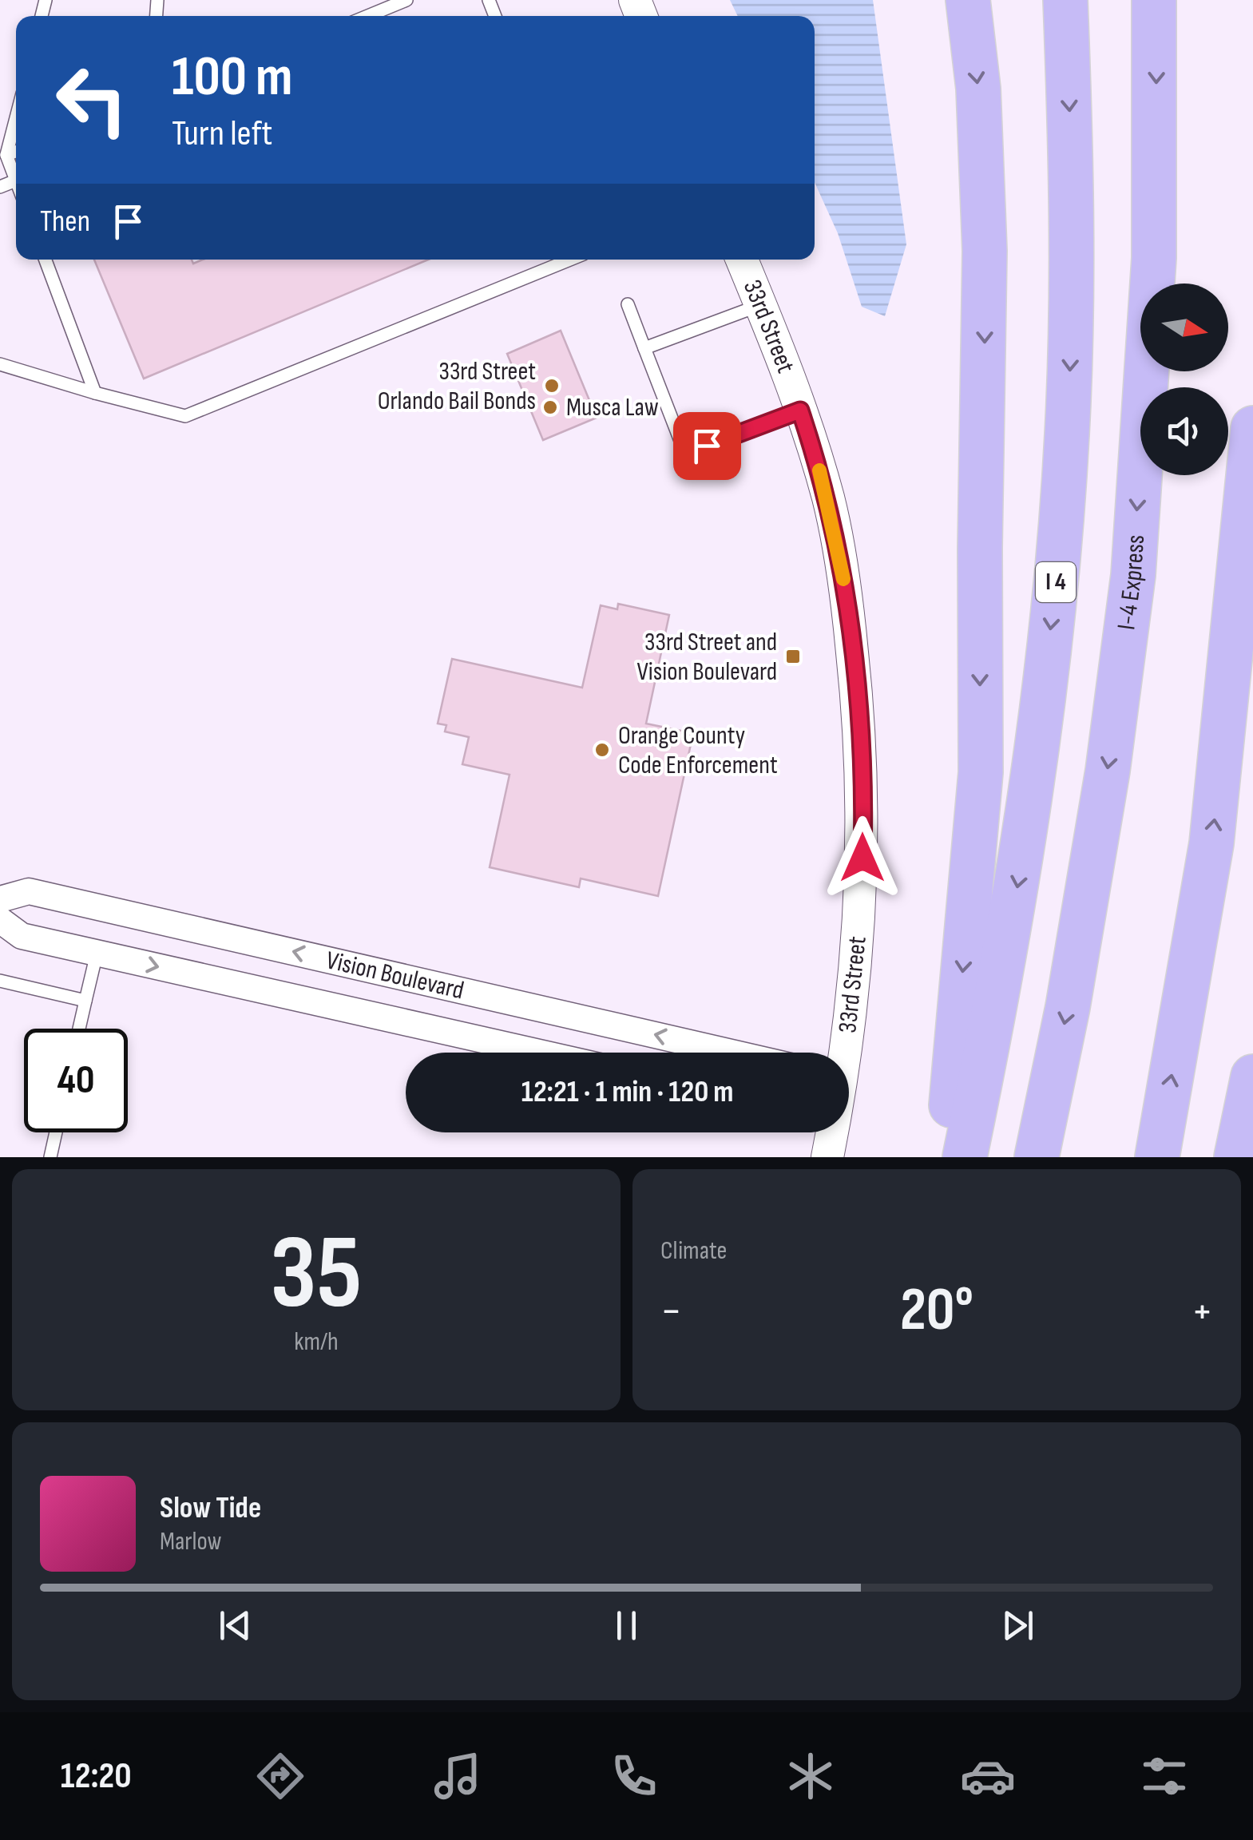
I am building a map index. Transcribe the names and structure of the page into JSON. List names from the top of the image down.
{
  "streets": {
    "highway": ["I 4", "I-4 Express"],
    "street": ["33rd Street", "Vision Boulevard"]
  },
  "places": {
    "other": ["33rd Street Orlando Bail Bonds", "Musca Law", "Orange County Code Enforcement"],
    "transit": ["33rd Street and Vision Boulevard"]
  },
  "north": "right",
  "page": {
    "turn": ["100 m", "Turn left"],
    "then": "Then",
    "limit": "40",
    "trip": "12:21 · 1 min · 120 m",
    "tile": [
      ["35", "km/h"],
      "Climate"
    ],
    "heat": ["−", "20°", "+"],
    "song": ["Slow Tide", "Marlow"],
    "tabs": "12:20"
  }
}
